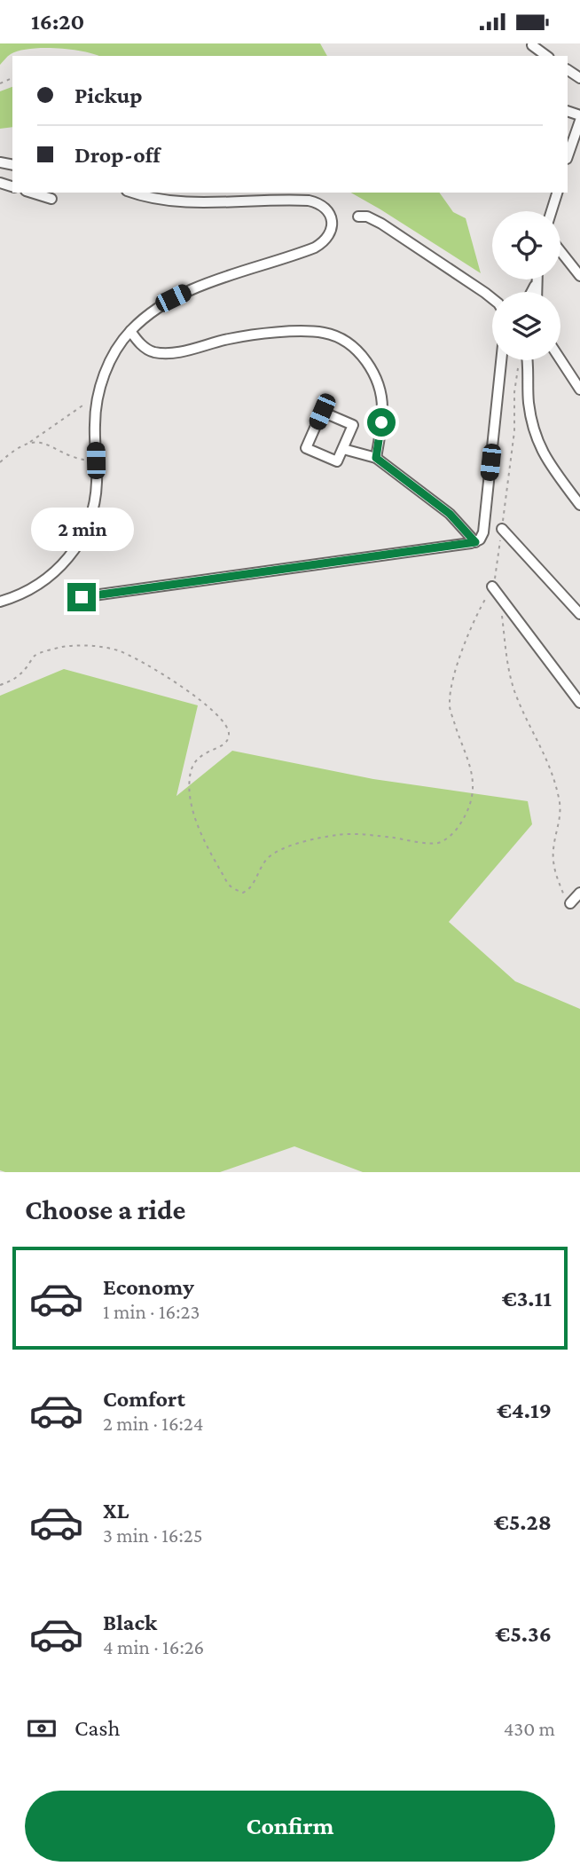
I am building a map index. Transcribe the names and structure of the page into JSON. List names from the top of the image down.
{
  "page": {
    "status": "16:20",
    "banner": ["Pickup", "Drop-off"],
    "bubble": "2 min",
    "heading": "Choose a ride",
    "list": [
      {
        "name": "Economy",
        "note": "1 min · 16:23",
        "value": "€3.11"
      },
      {
        "name": "Comfort",
        "note": "2 min · 16:24",
        "value": "€4.19"
      },
      {
        "name": "XL",
        "note": "3 min · 16:25",
        "value": "€5.28"
      },
      {
        "name": "Black",
        "note": "4 min · 16:26",
        "value": "€5.36"
      }
    ],
    "pay": ["Cash", "430 m"],
    "buttons": "Confirm"
  }
}
